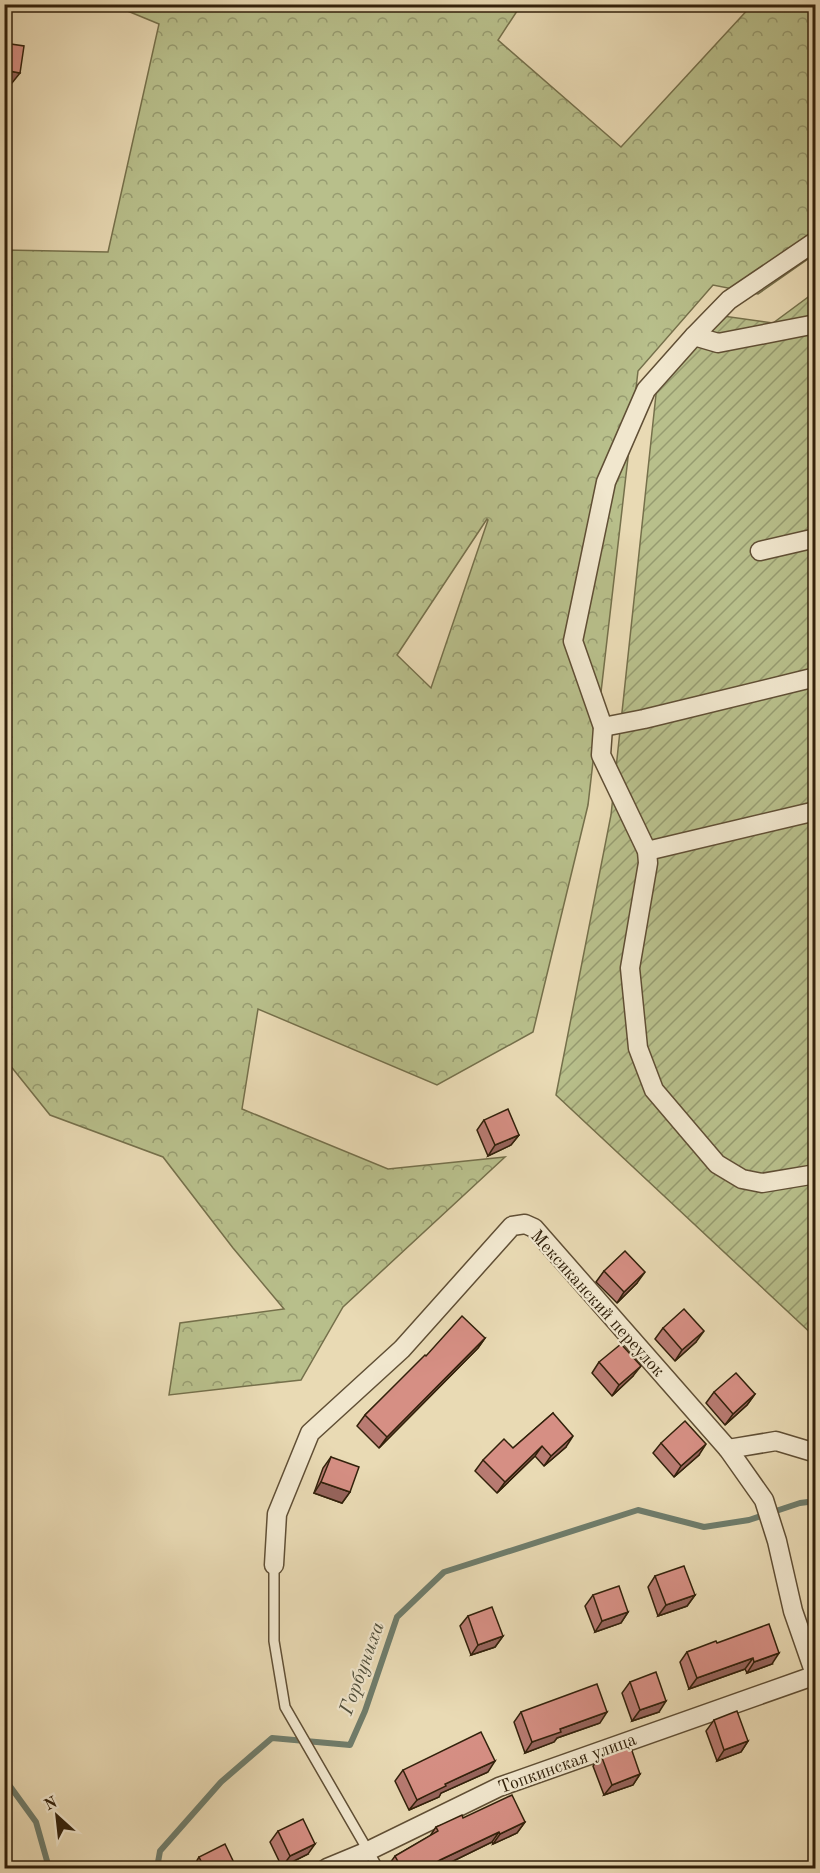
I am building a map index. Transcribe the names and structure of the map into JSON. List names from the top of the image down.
{
  "streets": {
    "street": ["Мексиканский переулок", "Топкинская улица"]
  },
  "crossings": [
    ["Мексиканский переулок", "Топкинская улица"]
  ],
  "water": ["Горбуниха"],
  "north": "top left"
}
